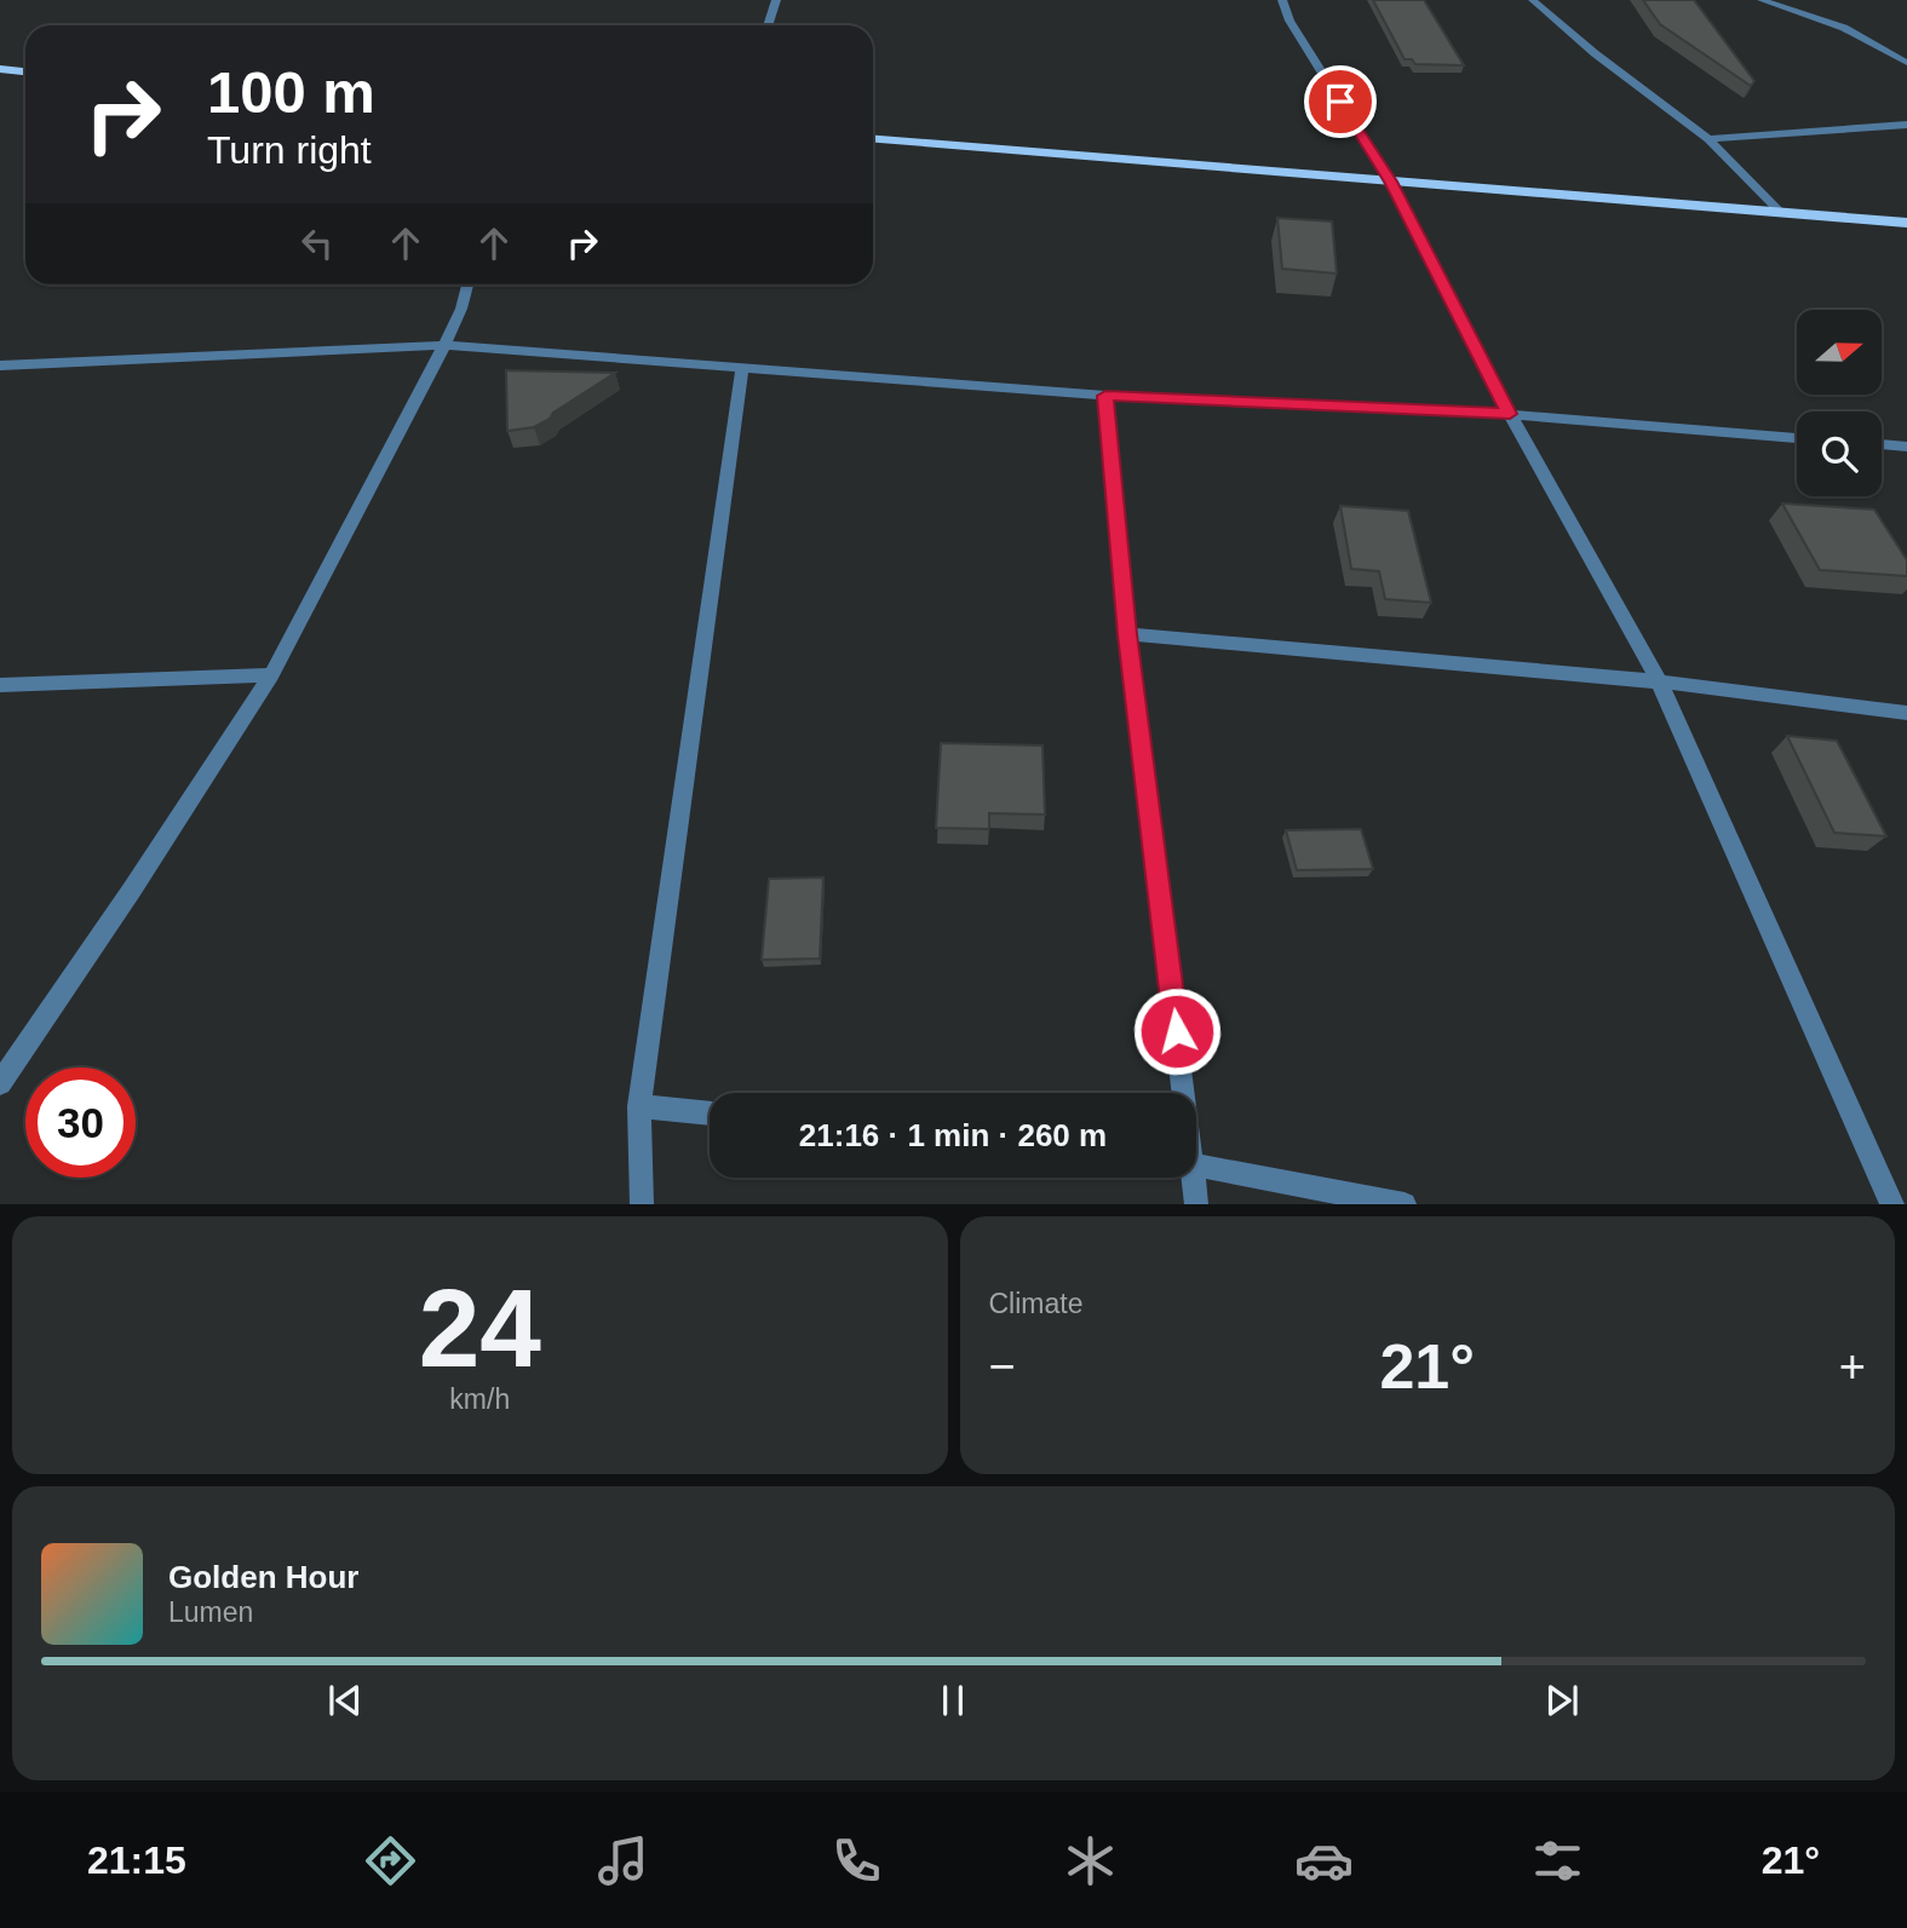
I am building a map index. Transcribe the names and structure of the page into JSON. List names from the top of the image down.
{
  "north": "right",
  "page": {
    "turn": ["100 m", "Turn right"],
    "limit": "30",
    "trip": "21:16 · 1 min · 260 m",
    "tile": [
      ["24", "km/h"],
      "Climate"
    ],
    "heat": ["−", "21°", "+"],
    "song": ["Golden Hour", "Lumen"],
    "tabs": ["21:15", "21°"]
  }
}
